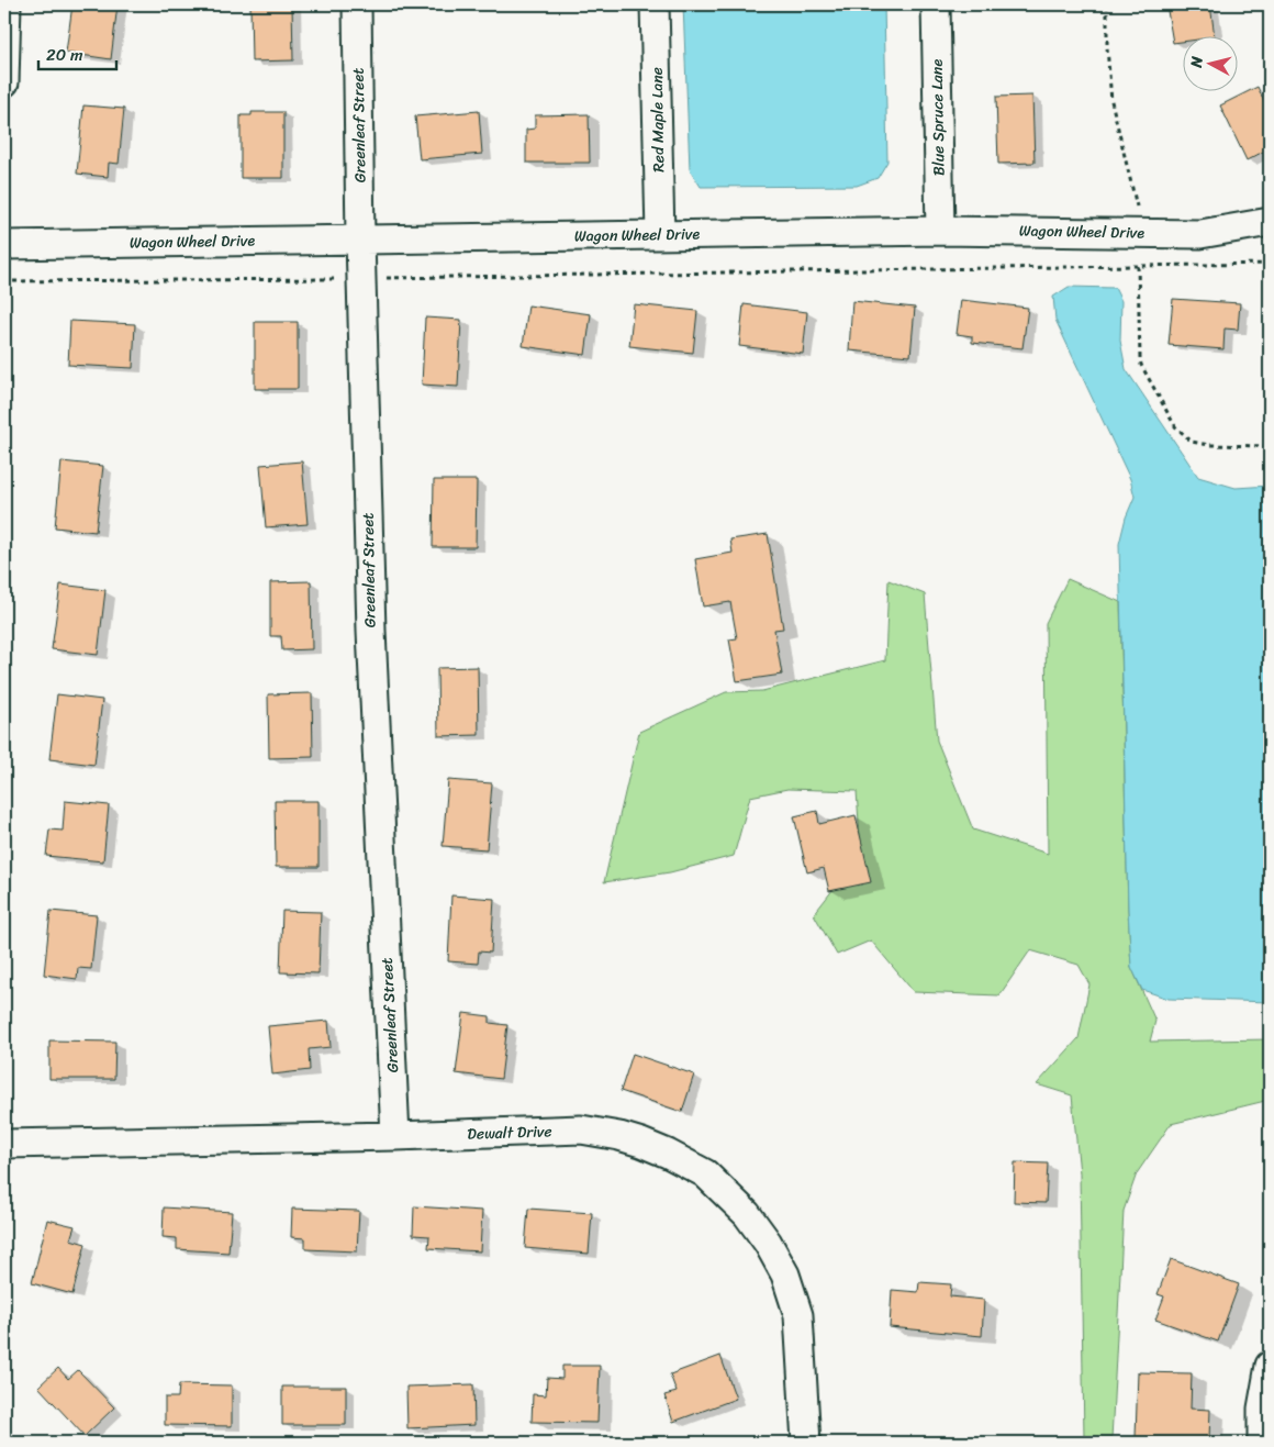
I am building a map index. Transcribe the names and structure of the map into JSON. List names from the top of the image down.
{
  "streets": {
    "street": [
      "Blue Spruce Lane",
      "Red Maple Lane",
      "Greenleaf Street",
      "Wagon Wheel Drive",
      "Dewalt Drive"
    ]
  },
  "crossings": [
    ["Blue Spruce Lane", "Wagon Wheel Drive"],
    ["Red Maple Lane", "Wagon Wheel Drive"],
    ["Greenleaf Street", "Wagon Wheel Drive"],
    ["Greenleaf Street", "Dewalt Drive"]
  ],
  "scale_bar": "20 m",
  "north": "left"
}
